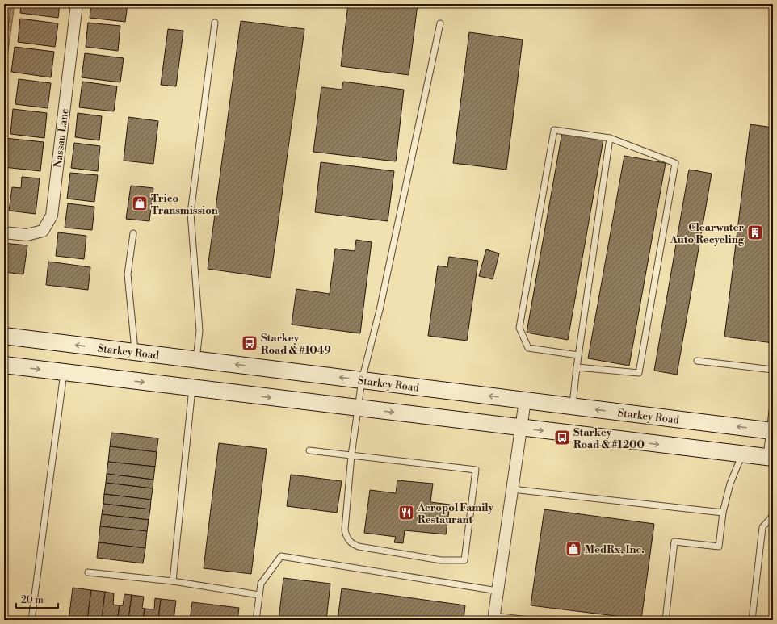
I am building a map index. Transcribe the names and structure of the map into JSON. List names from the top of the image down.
{
  "streets": {
    "main road": ["Starkey Road"],
    "street": ["Nassau Lane"]
  },
  "places": {
    "shop": ["Trico Transmission", "MedRx, Inc."],
    "building": ["Clearwater Auto Recycling"],
    "bus stop": ["Starkey Road & #1049", "Starkey Road & #1200"],
    "restaurant": ["Acropol Family Restaurant"]
  },
  "scale_bar": "20 m"
}
